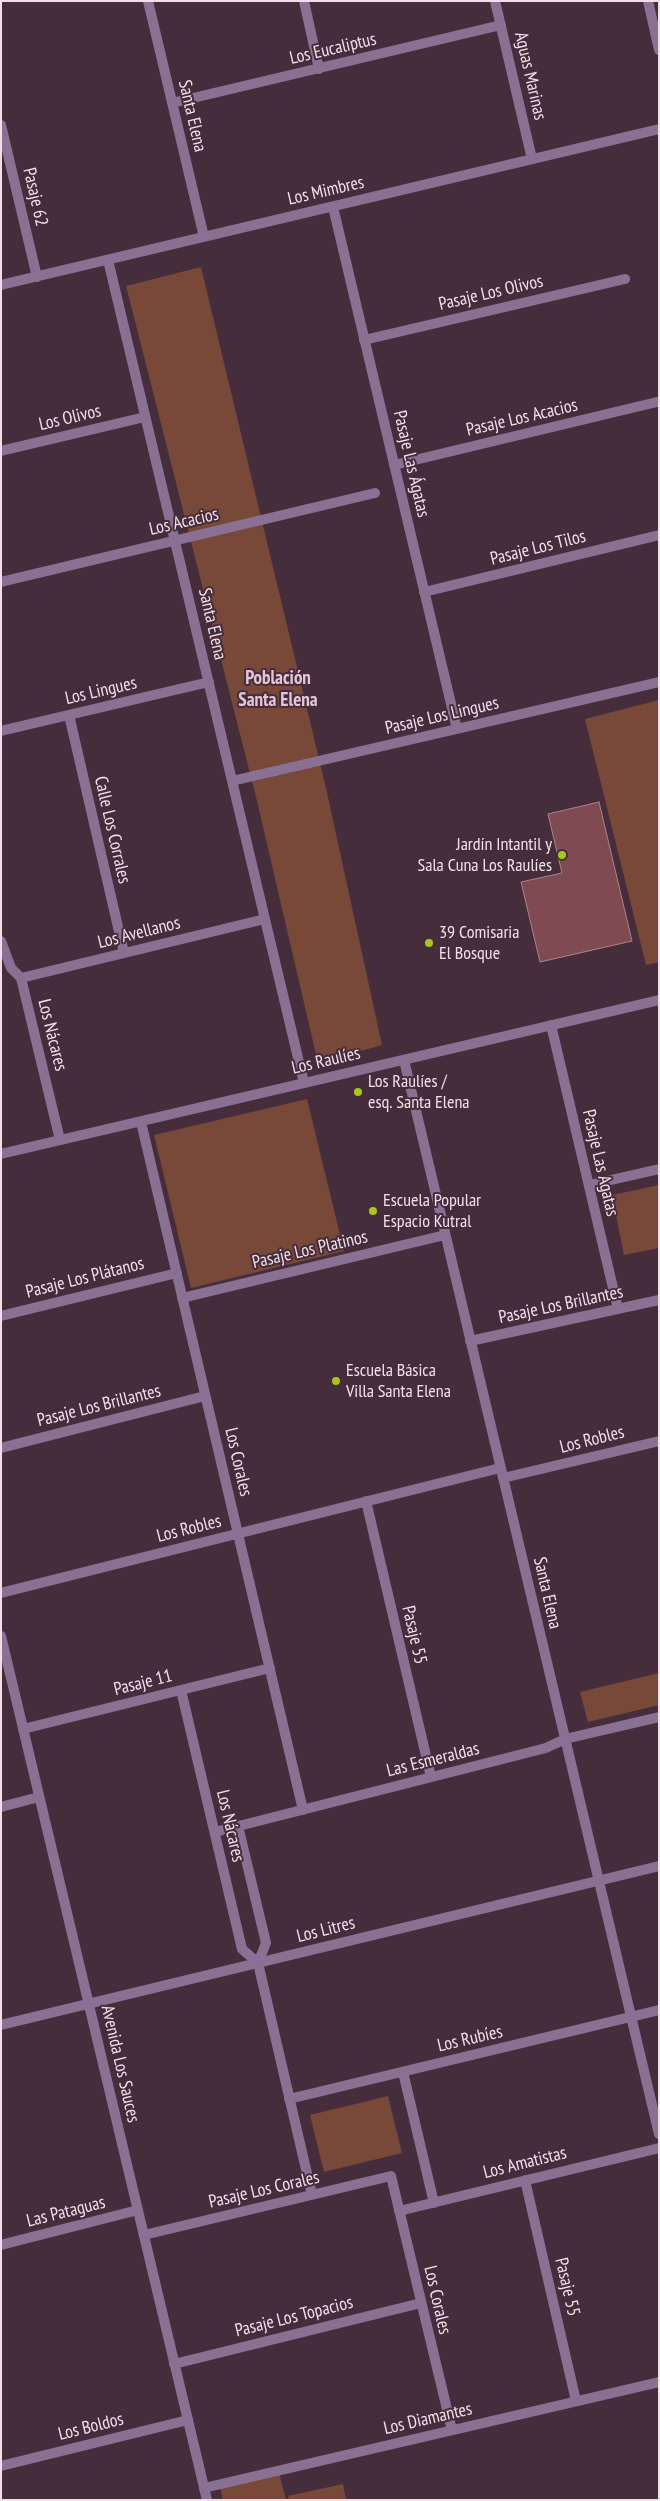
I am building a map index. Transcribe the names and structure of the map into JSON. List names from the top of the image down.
{
  "streets": {
    "street": [
      "Los Eucaliptus",
      "Aguas Marinas",
      "Santa Elena",
      "Los Mimbres",
      "Pasaje 62",
      "Pasaje Los Olivos",
      "Los Olivos",
      "Pasaje Los Acacios",
      "Pasaje Las Ágatas",
      "Los Acacios",
      "Pasaje Los Tilos",
      "Los Lingues",
      "Pasaje Los Lingues",
      "Calle Los Corrales",
      "Los Avellanos",
      "Los Nácares",
      "Los Raulíes",
      "Pasaje Las Agatas",
      "Pasaje Los Platinos",
      "Pasaje Los Plátanos",
      "Pasaje Los Brillantes",
      "Los Robles",
      "Los Corales",
      "Pasaje 55",
      "Pasaje 11",
      "Las Esmeraldas",
      "Los Litres",
      "Los Rubíes",
      "Avenida Los Sauces",
      "Los Amatistas",
      "Pasaje Los Corales",
      "Las Pataguas",
      "Pasaje Los Topacios",
      "Los Diamantes",
      "Los Boldos"
    ]
  },
  "crossings": [
    ["Los Eucaliptus", "Aguas Marinas"],
    ["Los Eucaliptus", "Santa Elena"],
    ["Aguas Marinas", "Los Mimbres"],
    ["Santa Elena", "Los Mimbres"],
    ["Santa Elena", "Los Olivos"],
    ["Santa Elena", "Los Acacios"],
    ["Santa Elena", "Los Lingues"],
    ["Santa Elena", "Pasaje Los Lingues"],
    ["Santa Elena", "Los Avellanos"],
    ["Santa Elena", "Los Raulíes"],
    ["Santa Elena", "Pasaje Los Platinos"],
    ["Santa Elena", "Pasaje Los Brillantes"],
    ["Santa Elena", "Los Robles"],
    ["Santa Elena", "Las Esmeraldas"],
    ["Santa Elena", "Los Litres"],
    ["Santa Elena", "Los Rubíes"],
    ["Los Mimbres", "Pasaje 62"],
    ["Los Mimbres", "Pasaje Las Ágatas"],
    ["Pasaje Los Olivos", "Pasaje Las Ágatas"],
    ["Pasaje Los Acacios", "Pasaje Las Ágatas"],
    ["Pasaje Las Ágatas", "Pasaje Los Tilos"],
    ["Pasaje Las Ágatas", "Pasaje Los Lingues"],
    ["Los Lingues", "Calle Los Corrales"],
    ["Calle Los Corrales", "Los Avellanos"],
    ["Los Avellanos", "Los Nácares"],
    ["Los Nácares", "Los Raulíes"],
    ["Los Nácares", "Pasaje 11"],
    ["Los Nácares", "Las Esmeraldas"],
    ["Los Nácares", "Los Litres"],
    ["Los Nácares", "Los Rubíes"],
    ["Los Nácares", "Pasaje Los Corales"],
    ["Los Raulíes", "Pasaje Las Agatas"],
    ["Los Raulíes", "Los Corales"],
    ["Pasaje Las Agatas", "Pasaje Los Brillantes"],
    ["Pasaje Los Platinos", "Los Corales"],
    ["Pasaje Los Plátanos", "Los Corales"],
    ["Pasaje Los Brillantes", "Los Corales"],
    ["Los Robles", "Los Corales"],
    ["Los Robles", "Pasaje 55"],
    ["Los Corales", "Pasaje 11"],
    ["Los Corales", "Las Esmeraldas"],
    ["Los Corales", "Los Amatistas"],
    ["Los Corales", "Pasaje Los Corales"],
    ["Los Corales", "Pasaje Los Topacios"],
    ["Los Corales", "Los Diamantes"],
    ["Pasaje 55", "Las Esmeraldas"],
    ["Pasaje 55", "Los Amatistas"],
    ["Pasaje 55", "Los Diamantes"],
    ["Pasaje 11", "Avenida Los Sauces"],
    ["Los Litres", "Avenida Los Sauces"],
    ["Avenida Los Sauces", "Pasaje Los Corales"],
    ["Avenida Los Sauces", "Las Pataguas"],
    ["Avenida Los Sauces", "Pasaje Los Topacios"],
    ["Avenida Los Sauces", "Los Diamantes"],
    ["Avenida Los Sauces", "Los Boldos"]
  ],
  "districts": ["Población Santa Elena"],
  "places": [
    "Jardín Intantil y Sala Cuna Los Raulíes",
    "39 Comisaria El Bosque",
    "Los Raulíes / esq. Santa Elena",
    "Escuela Popular Espacio Kutral",
    "Escuela Básica Villa Santa Elena"
  ]
}
